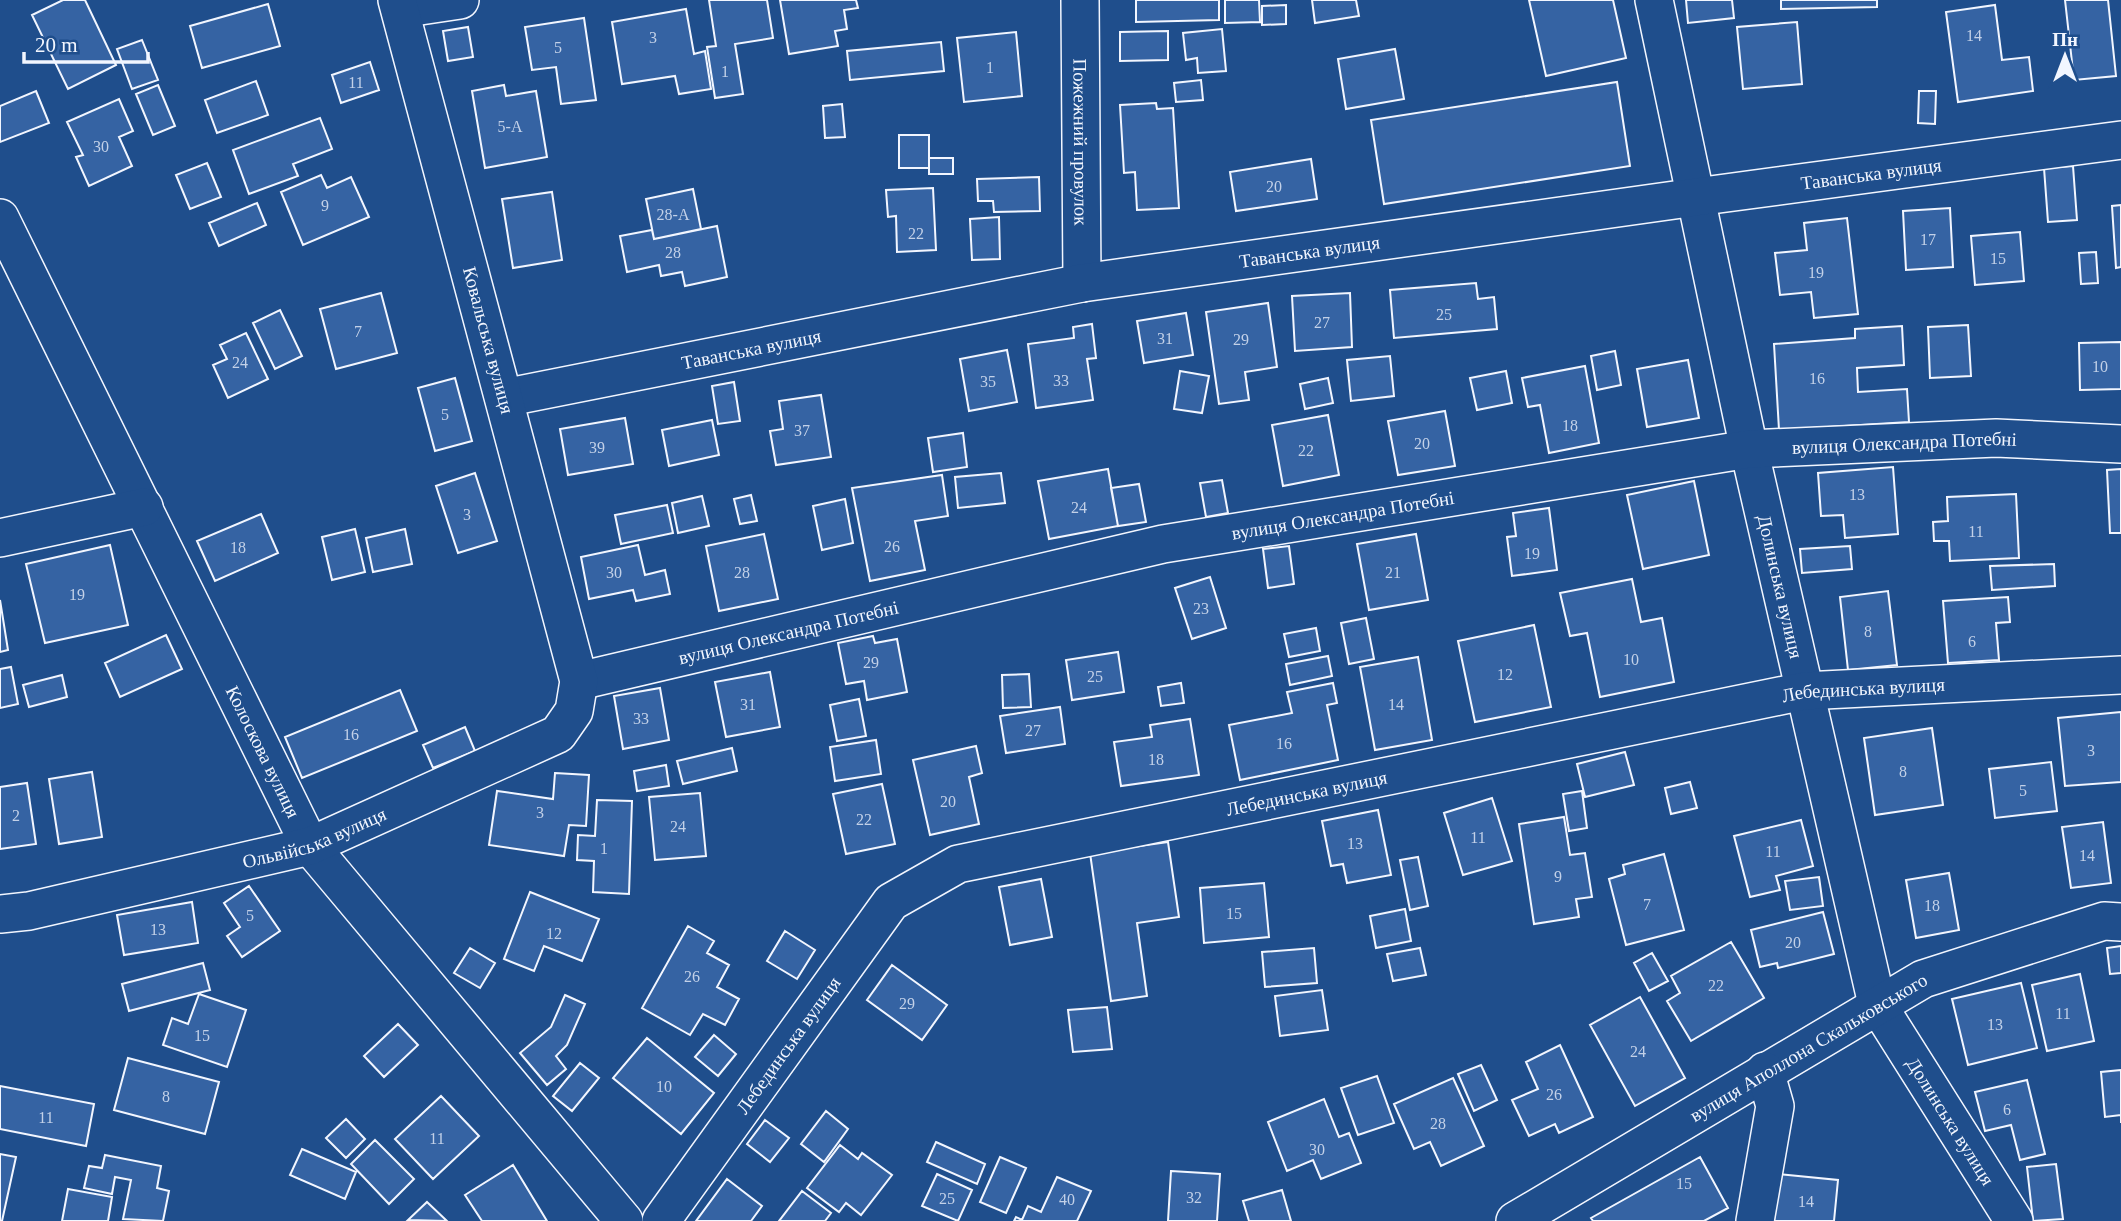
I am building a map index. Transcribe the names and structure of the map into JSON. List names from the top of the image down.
{
  "streets": {
    "street": [
      "Пожежний провулок",
      "Таванська вулиця",
      "Ковальська вулиця",
      "вулиця Олександра Потебні",
      "Долинська вулиця",
      "Лебединська вулиця",
      "Колоскова вулиця",
      "Ольвійська вулиця",
      "вулиця Аполлона Скальковського"
    ]
  },
  "crossings": [
    ["Пожежний провулок", "Таванська вулиця"],
    ["Таванська вулиця", "Ковальська вулиця"],
    ["Таванська вулиця", "Долинська вулиця"],
    ["Ковальська вулиця", "вулиця Олександра Потебні"],
    ["Ковальська вулиця", "Ольвійська вулиця"],
    ["вулиця Олександра Потебні", "Долинська вулиця"],
    ["вулиця Олександра Потебні", "Ольвійська вулиця"],
    ["Долинська вулиця", "Лебединська вулиця"],
    ["Долинська вулиця", "вулиця Аполлона Скальковського"],
    ["Колоскова вулиця", "Ольвійська вулиця"]
  ],
  "house_numbers": [
    "14",
    "3",
    "5",
    "1",
    "1",
    "11",
    "5-А",
    "30",
    "20",
    "9",
    "28-А",
    "22",
    "17",
    "28",
    "15",
    "19",
    "25",
    "27",
    "7",
    "31",
    "29",
    "24",
    "10",
    "16",
    "33",
    "35",
    "5",
    "18",
    "37",
    "20",
    "39",
    "22",
    "13",
    "24",
    "3",
    "11",
    "26",
    "18",
    "19",
    "30",
    "28",
    "21",
    "19",
    "23",
    "8",
    "6",
    "10",
    "29",
    "12",
    "25",
    "31",
    "14",
    "33",
    "27",
    "16",
    "16",
    "3",
    "18",
    "8",
    "5",
    "20",
    "3",
    "2",
    "22",
    "24",
    "11",
    "13",
    "1",
    "11",
    "14",
    "9",
    "7",
    "18",
    "15",
    "5",
    "13",
    "12",
    "20",
    "26",
    "22",
    "29",
    "11",
    "13",
    "15",
    "24",
    "10",
    "26",
    "8",
    "6",
    "11",
    "28",
    "11",
    "30",
    "15",
    "32",
    "25",
    "40",
    "14"
  ],
  "scale_bar": "20 m",
  "north": "top"
}
